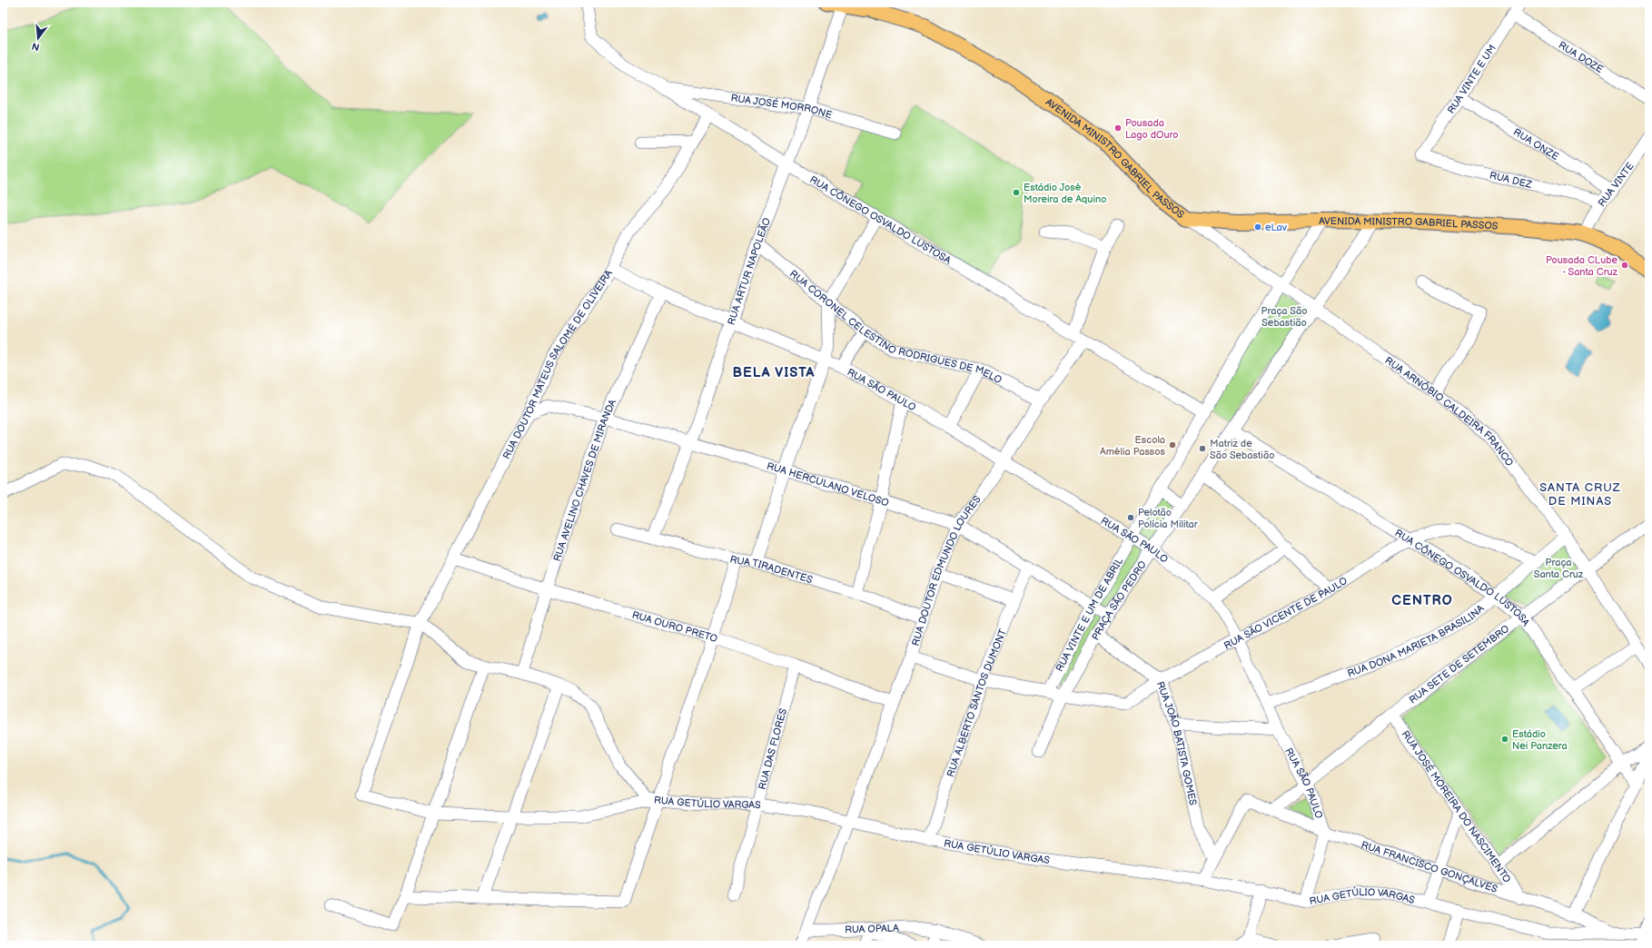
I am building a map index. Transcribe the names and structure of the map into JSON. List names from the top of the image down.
{
  "streets": {
    "main road": ["AVENIDA MINISTRO GABRIEL PASSOS"],
    "street": [
      "RUA DOZE",
      "RUA VINTE E UM",
      "RUA JOSÉ MORRONE",
      "RUA ONZE",
      "RUA DEZ",
      "RUA VINTE",
      "RUA CÔNEGO OSVALDO LUSTOSA",
      "RUA ARTUR NAPOLEÃO",
      "RUA CORONEL CELESTINO RODRIGUES DE MELO",
      "RUA DOUTOR MATEUS SALOMÉ DE OLIVEIRA",
      "RUA SÃO PAULO",
      "RUA ARNÓBIO CALDEIRA FRANCO",
      "RUA AVELINO CHAVES DE MIRANDA",
      "RUA HERCULANO VELOSO",
      "RUA TIRADENTES",
      "RUA DOUTOR EDMUNDO LOURES",
      "PRAÇA SÃO PEDRO",
      "RUA SÃO VICENTE DE PAULO",
      "RUA VINTE E UM DE ABRIL",
      "RUA OURO PRETO",
      "RUA DONA MARIETA BRASILINA",
      "RUA SETE DE SETEMBRO",
      "RUA ALBERTO SANTOS DUMONT",
      "RUA JOÃO BATISTA GOMES",
      "RUA DAS FLORES",
      "RUA GETÚLIO VARGAS",
      "RUA JOSÉ MOREIRA DO NASCIMENTO",
      "RUA FRANCISCO GONÇALVES",
      "RUA OPALA"
    ]
  },
  "crossings": [
    ["RUA DOZE", "RUA VINTE E UM"],
    ["RUA VINTE E UM", "RUA ONZE"],
    ["RUA VINTE E UM", "RUA DEZ"],
    ["RUA JOSÉ MORRONE", "RUA CÔNEGO OSVALDO LUSTOSA"],
    ["RUA JOSÉ MORRONE", "RUA ARTUR NAPOLEÃO"],
    ["RUA ONZE", "RUA VINTE"],
    ["AVENIDA MINISTRO GABRIEL PASSOS", "RUA VINTE"],
    ["AVENIDA MINISTRO GABRIEL PASSOS", "RUA ARTUR NAPOLEÃO"],
    ["AVENIDA MINISTRO GABRIEL PASSOS", "RUA ARNÓBIO CALDEIRA FRANCO"],
    ["RUA DEZ", "RUA VINTE"],
    ["RUA CÔNEGO OSVALDO LUSTOSA", "RUA ARTUR NAPOLEÃO"],
    ["RUA CÔNEGO OSVALDO LUSTOSA", "RUA DOUTOR MATEUS SALOMÉ DE OLIVEIRA"],
    ["RUA CÔNEGO OSVALDO LUSTOSA", "RUA DOUTOR EDMUNDO LOURES"],
    ["RUA CÔNEGO OSVALDO LUSTOSA", "RUA SÃO VICENTE DE PAULO"],
    ["RUA CÔNEGO OSVALDO LUSTOSA", "RUA DONA MARIETA BRASILINA"],
    ["RUA CÔNEGO OSVALDO LUSTOSA", "RUA SETE DE SETEMBRO"],
    ["RUA ARTUR NAPOLEÃO", "RUA CORONEL CELESTINO RODRIGUES DE MELO"],
    ["RUA ARTUR NAPOLEÃO", "RUA SÃO PAULO"],
    ["RUA ARTUR NAPOLEÃO", "RUA HERCULANO VELOSO"],
    ["RUA ARTUR NAPOLEÃO", "RUA TIRADENTES"],
    ["RUA CORONEL CELESTINO RODRIGUES DE MELO", "RUA DOUTOR EDMUNDO LOURES"],
    ["RUA DOUTOR MATEUS SALOMÉ DE OLIVEIRA", "RUA SÃO PAULO"],
    ["RUA DOUTOR MATEUS SALOMÉ DE OLIVEIRA", "RUA HERCULANO VELOSO"],
    ["RUA DOUTOR MATEUS SALOMÉ DE OLIVEIRA", "RUA OURO PRETO"],
    ["RUA DOUTOR MATEUS SALOMÉ DE OLIVEIRA", "RUA GETÚLIO VARGAS"],
    ["RUA SÃO PAULO", "RUA AVELINO CHAVES DE MIRANDA"],
    ["RUA SÃO PAULO", "RUA DOUTOR EDMUNDO LOURES"],
    ["RUA SÃO PAULO", "PRAÇA SÃO PEDRO"],
    ["RUA SÃO PAULO", "RUA SÃO VICENTE DE PAULO"],
    ["RUA SÃO PAULO", "RUA VINTE E UM DE ABRIL"],
    ["RUA SÃO PAULO", "RUA DONA MARIETA BRASILINA"],
    ["RUA SÃO PAULO", "RUA SETE DE SETEMBRO"],
    ["RUA SÃO PAULO", "RUA FRANCISCO GONÇALVES"],
    ["RUA ARNÓBIO CALDEIRA FRANCO", "RUA DONA MARIETA BRASILINA"],
    ["RUA ARNÓBIO CALDEIRA FRANCO", "RUA SETE DE SETEMBRO"],
    ["RUA AVELINO CHAVES DE MIRANDA", "RUA HERCULANO VELOSO"],
    ["RUA AVELINO CHAVES DE MIRANDA", "RUA OURO PRETO"],
    ["RUA AVELINO CHAVES DE MIRANDA", "RUA GETÚLIO VARGAS"],
    ["RUA HERCULANO VELOSO", "RUA DOUTOR EDMUNDO LOURES"],
    ["RUA HERCULANO VELOSO", "PRAÇA SÃO PEDRO"],
    ["RUA HERCULANO VELOSO", "RUA VINTE E UM DE ABRIL"],
    ["RUA HERCULANO VELOSO", "RUA ALBERTO SANTOS DUMONT"],
    ["RUA TIRADENTES", "RUA DOUTOR EDMUNDO LOURES"],
    ["RUA DOUTOR EDMUNDO LOURES", "RUA SÃO VICENTE DE PAULO"],
    ["RUA DOUTOR EDMUNDO LOURES", "RUA OURO PRETO"],
    ["RUA DOUTOR EDMUNDO LOURES", "RUA GETÚLIO VARGAS"],
    ["RUA DOUTOR EDMUNDO LOURES", "RUA OPALA"],
    ["PRAÇA SÃO PEDRO", "RUA SÃO VICENTE DE PAULO"],
    ["PRAÇA SÃO PEDRO", "RUA JOÃO BATISTA GOMES"],
    ["RUA SÃO VICENTE DE PAULO", "RUA VINTE E UM DE ABRIL"],
    ["RUA SÃO VICENTE DE PAULO", "RUA DONA MARIETA BRASILINA"],
    ["RUA SÃO VICENTE DE PAULO", "RUA ALBERTO SANTOS DUMONT"],
    ["RUA SÃO VICENTE DE PAULO", "RUA JOÃO BATISTA GOMES"],
    ["RUA OURO PRETO", "RUA DAS FLORES"],
    ["RUA SETE DE SETEMBRO", "RUA JOSÉ MOREIRA DO NASCIMENTO"],
    ["RUA SETE DE SETEMBRO", "RUA FRANCISCO GONÇALVES"],
    ["RUA ALBERTO SANTOS DUMONT", "RUA GETÚLIO VARGAS"],
    ["RUA JOÃO BATISTA GOMES", "RUA FRANCISCO GONÇALVES"],
    ["RUA DAS FLORES", "RUA GETÚLIO VARGAS"],
    ["RUA GETÚLIO VARGAS", "RUA FRANCISCO GONÇALVES"],
    ["RUA JOSÉ MOREIRA DO NASCIMENTO", "RUA FRANCISCO GONÇALVES"]
  ],
  "districts": ["BELA VISTA", "SANTA CRUZ DE MINAS", "CENTRO"],
  "parks": ["Praça São Sebastião", "Praça Santa Cruz"],
  "places": [
    "Pousada Lago dOuro",
    "Estádio José Moreira de Aquino",
    "eLav",
    "Pousada CLube - Santa Cruz",
    "Escola Amélia Passos",
    "Matriz de São Sebastião",
    "Pelotão Polícia Militar",
    "Estádio Nei Panzera"
  ],
  "north": "bottom"
}
